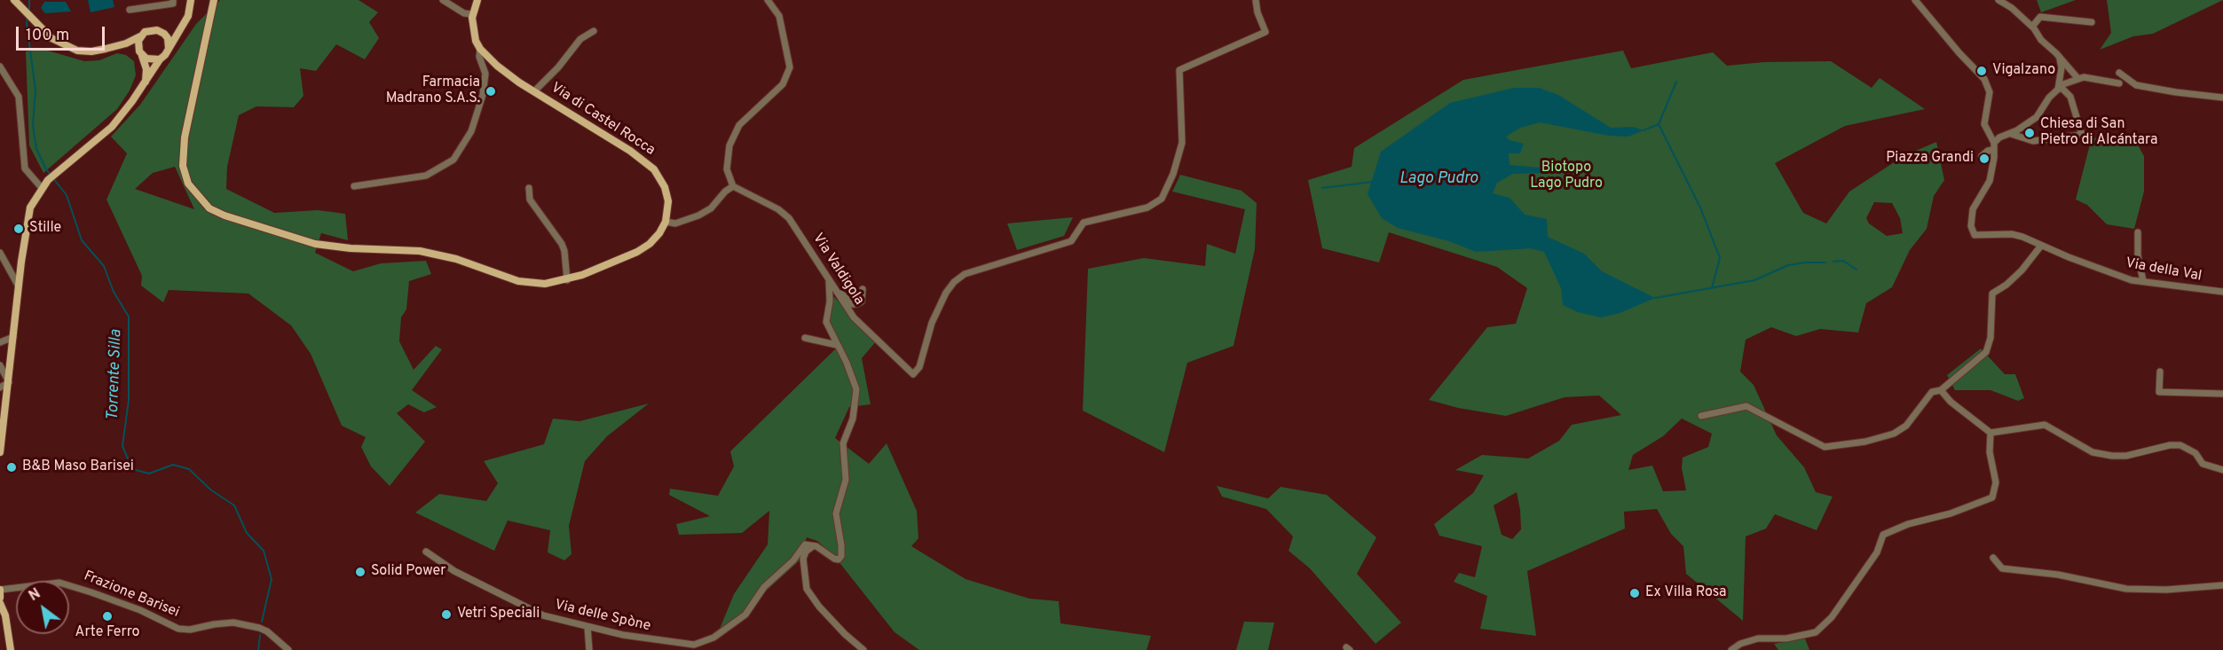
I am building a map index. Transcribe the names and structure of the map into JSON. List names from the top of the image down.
{
  "streets": {
    "main road": ["Via di Castel Rocca"],
    "street": [
      "Via Valdigola",
      "Via della Val",
      "Frazione Barisei",
      "Via delle Spòne"
    ]
  },
  "water": ["Lago Pudro", "Torrente Silla"],
  "parks": ["Biotopo Lago Pudro"],
  "places": [
    "Vigalzano",
    "Farmacia Madrano S.A.S.",
    "Chiesa di San Pietro di Alcántara",
    "Piazza Grandi",
    "Stille",
    "B&B Maso Barisei",
    "Solid Power",
    "Ex Villa Rosa",
    "Vetri Speciali",
    "Arte Ferro"
  ],
  "scale_bar": "100 m",
  "north": "top left"
}
